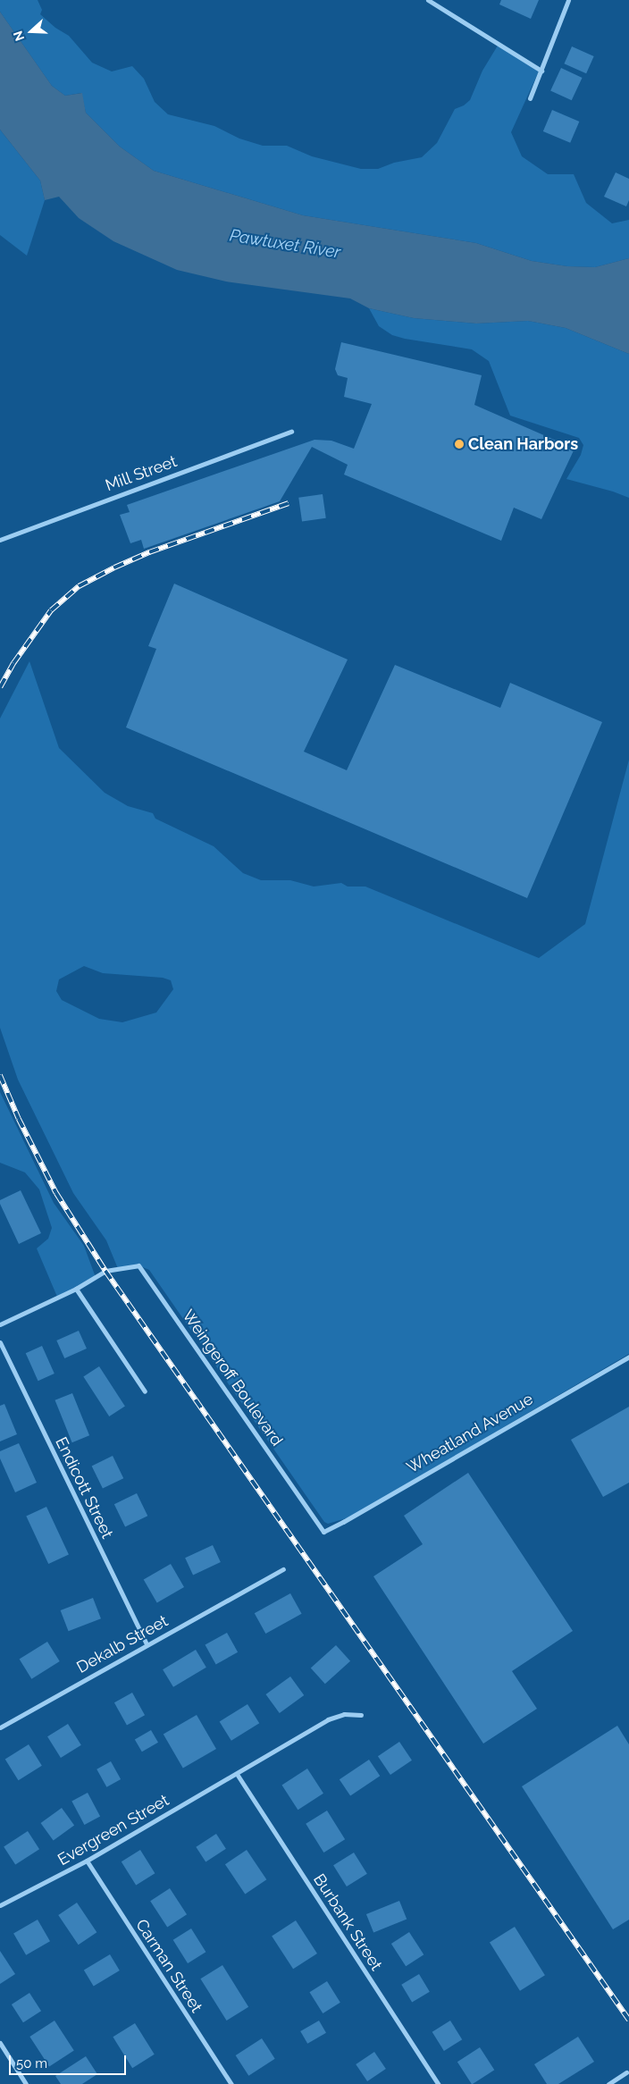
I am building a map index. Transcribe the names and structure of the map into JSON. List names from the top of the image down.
{
  "streets": {
    "street": [
      "Mill Street",
      "Weingeroff Boulevard",
      "Wheatland Avenue",
      "Endicott Street",
      "Dekalb Street",
      "Evergreen Street",
      "Burbank Street",
      "Carman Street"
    ]
  },
  "crossings": [
    ["Weingeroff Boulevard", "Wheatland Avenue"],
    ["Endicott Street", "Dekalb Street"],
    ["Evergreen Street", "Burbank Street"],
    ["Evergreen Street", "Carman Street"]
  ],
  "water": ["Pawtuxet River"],
  "places": ["Clean Harbors"],
  "scale_bar": "50 m",
  "north": "left"
}
